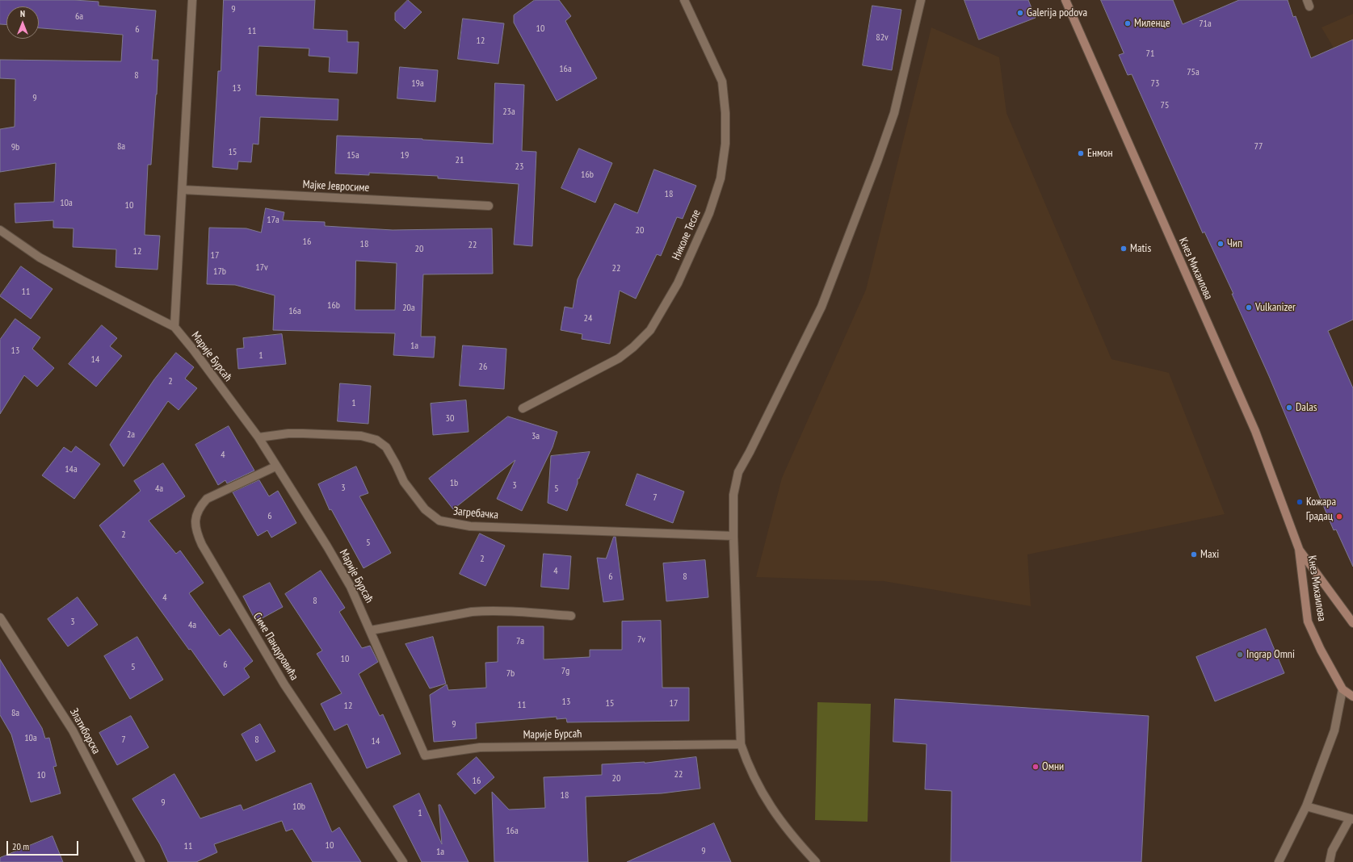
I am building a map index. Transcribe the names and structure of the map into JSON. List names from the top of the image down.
{
  "streets": {
    "main road": ["Кнез Михаилова"],
    "street": [
      "Мајке Јевросиме",
      "Николе Тесле",
      "Марије Бурсаћ",
      "Загребачка",
      "Симе Пандуровића",
      "Златиборска"
    ]
  },
  "crossings": [
    ["Марије Бурсаћ", "Загребачка"],
    ["Марије Бурсаћ", "Симе Пандуровића"]
  ],
  "places": [
    "Galerija podova",
    "Миленце",
    "Енмон",
    "Чип",
    "Matis",
    "Vulkanizer",
    "Dalas",
    "Кожара",
    "Градац",
    "Maxi",
    "Ingrap Omni",
    "Омни"
  ],
  "house_numbers": [
    "9",
    "6a",
    "71a",
    "10",
    "6",
    "11",
    "82v",
    "12",
    "71",
    "16a",
    "75a",
    "8",
    "19a",
    "73",
    "13",
    "9",
    "75",
    "23a",
    "8a",
    "77",
    "9b",
    "15",
    "15a",
    "19",
    "21",
    "23",
    "16b",
    "18",
    "10a",
    "10",
    "17a",
    "20",
    "16",
    "18",
    "22",
    "20",
    "12",
    "17",
    "17v",
    "22",
    "17b",
    "11",
    "16b",
    "20a",
    "16a",
    "24",
    "1a",
    "13",
    "1",
    "14",
    "26",
    "2",
    "1",
    "30",
    "2a",
    "3a",
    "4",
    "14a",
    "1b",
    "3",
    "3",
    "4a",
    "5",
    "7",
    "6",
    "2",
    "5",
    "2",
    "4",
    "6",
    "8",
    "4",
    "8",
    "3",
    "4a",
    "7v",
    "7a",
    "10",
    "6",
    "5",
    "7g",
    "7b",
    "13",
    "15",
    "17",
    "11",
    "12",
    "8a",
    "9",
    "10a",
    "7",
    "8",
    "14",
    "22",
    "10",
    "20",
    "16",
    "18",
    "9",
    "10b",
    "1",
    "16a",
    "10",
    "11",
    "9",
    "1a"
  ],
  "scale_bar": "20 m",
  "north": "top"
}
